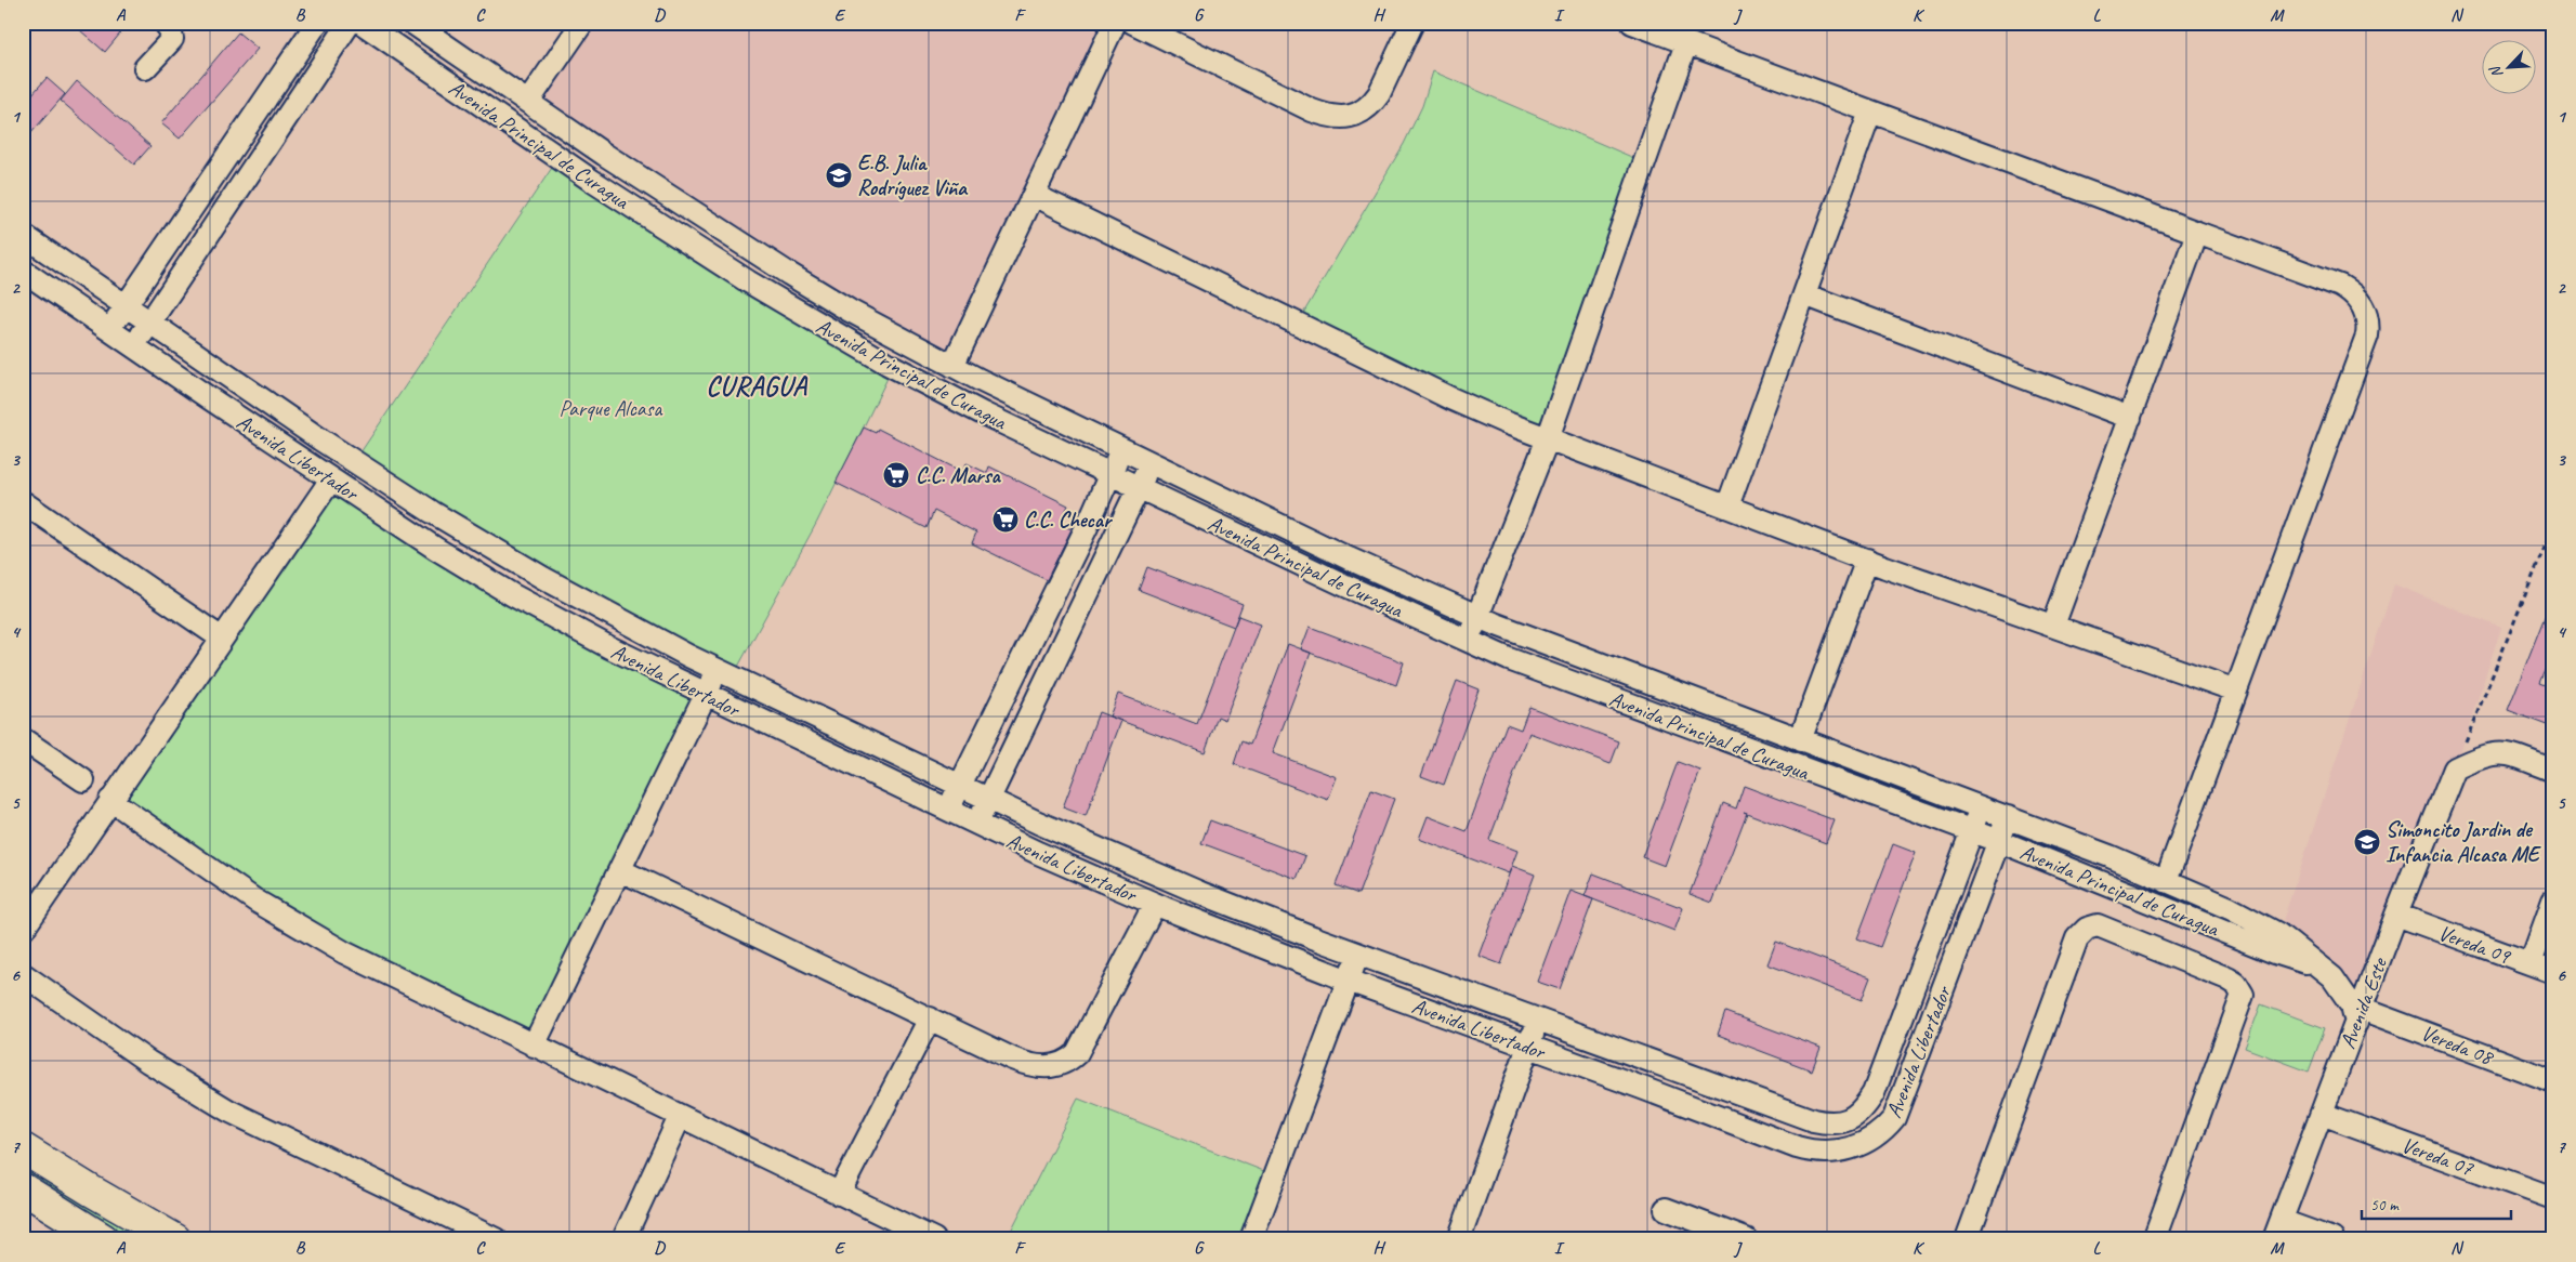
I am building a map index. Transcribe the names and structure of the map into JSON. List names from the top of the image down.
{
  "streets": {
    "street": [
      "Avenida Principal de Curagua",
      "Avenida Libertador",
      "Vereda 09",
      "Avenida Este",
      "Vereda 08",
      "Vereda 07"
    ]
  },
  "crossings": [
    ["Avenida Principal de Curagua", "Avenida Libertador"],
    ["Avenida Principal de Curagua", "Avenida Este"],
    ["Avenida Principal de Curagua", "Vereda 08"],
    ["Vereda 09", "Avenida Este"],
    ["Avenida Este", "Vereda 08"],
    ["Avenida Este", "Vereda 07"]
  ],
  "districts": ["CURAGUA"],
  "parks": ["Parque Alcasa"],
  "places": {
    "school or university": ["E.B. Julia Rodríguez Viña", "Simoncito Jardin de Infancia Alcasa ME"],
    "supermarket": ["C.C. Marsa", "C.C. Checar"]
  },
  "scale_bar": "50 m",
  "north": "bottom left",
  "grid": {
    "columns": [
      "A",
      "B",
      "C",
      "D",
      "E",
      "F",
      "G",
      "H",
      "I",
      "J",
      "K",
      "L",
      "M",
      "N"
    ],
    "rows": [
      "1",
      "2",
      "3",
      "4",
      "5",
      "6",
      "7"
    ]
  }
}
